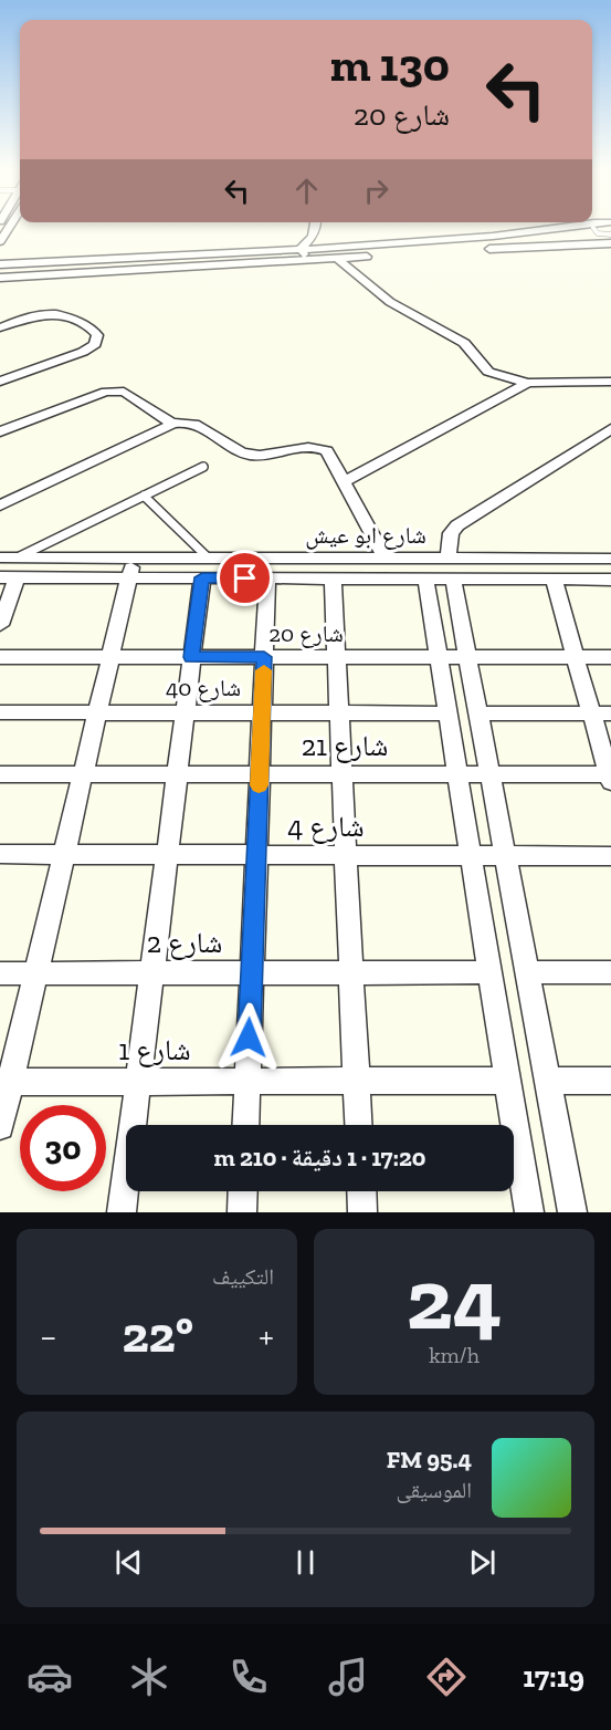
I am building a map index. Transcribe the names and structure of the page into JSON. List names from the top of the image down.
{
  "streets": {
    "street": [
      "شارع ابو عيش",
      "شارع 20",
      "شارع 40",
      "شارع 21",
      "شارع 4",
      "شارع 2",
      "شارع 1"
    ]
  },
  "page": {
    "turn": ["130 m", "شارع 20"],
    "limit": "30",
    "trip": "17:20 · 1 دقيقة · 210 m",
    "tile": [
      ["24", "km/h"],
      "التكييف"
    ],
    "heat": ["−", "22°", "+"],
    "song": ["95.4 FM", "الموسيقى"],
    "tabs": "17:19"
  }
}
